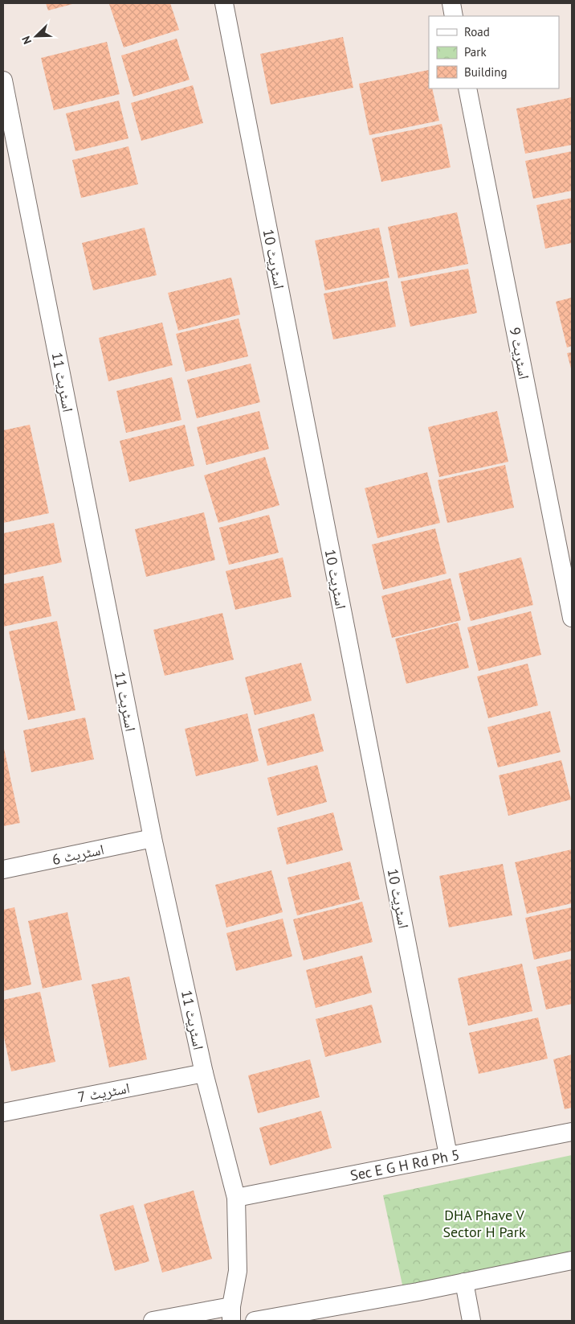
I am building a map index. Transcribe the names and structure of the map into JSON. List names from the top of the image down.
{
  "streets": {
    "street": [
      "اسٹریٹ 10",
      "اسٹریٹ 9",
      "اسٹریٹ 11",
      "اسٹریٹ 6",
      "اسٹریٹ 7",
      "Sec E G H Rd Ph 5"
    ]
  },
  "crossings": [
    ["اسٹریٹ 10", "Sec E G H Rd Ph 5"],
    ["اسٹریٹ 11", "اسٹریٹ 6"],
    ["اسٹریٹ 11", "اسٹریٹ 7"],
    ["اسٹریٹ 11", "Sec E G H Rd Ph 5"]
  ],
  "parks": ["DHA Phave V Sector H Park"],
  "legend": ["Road", "Park", "Building"],
  "north": "bottom left"
}
